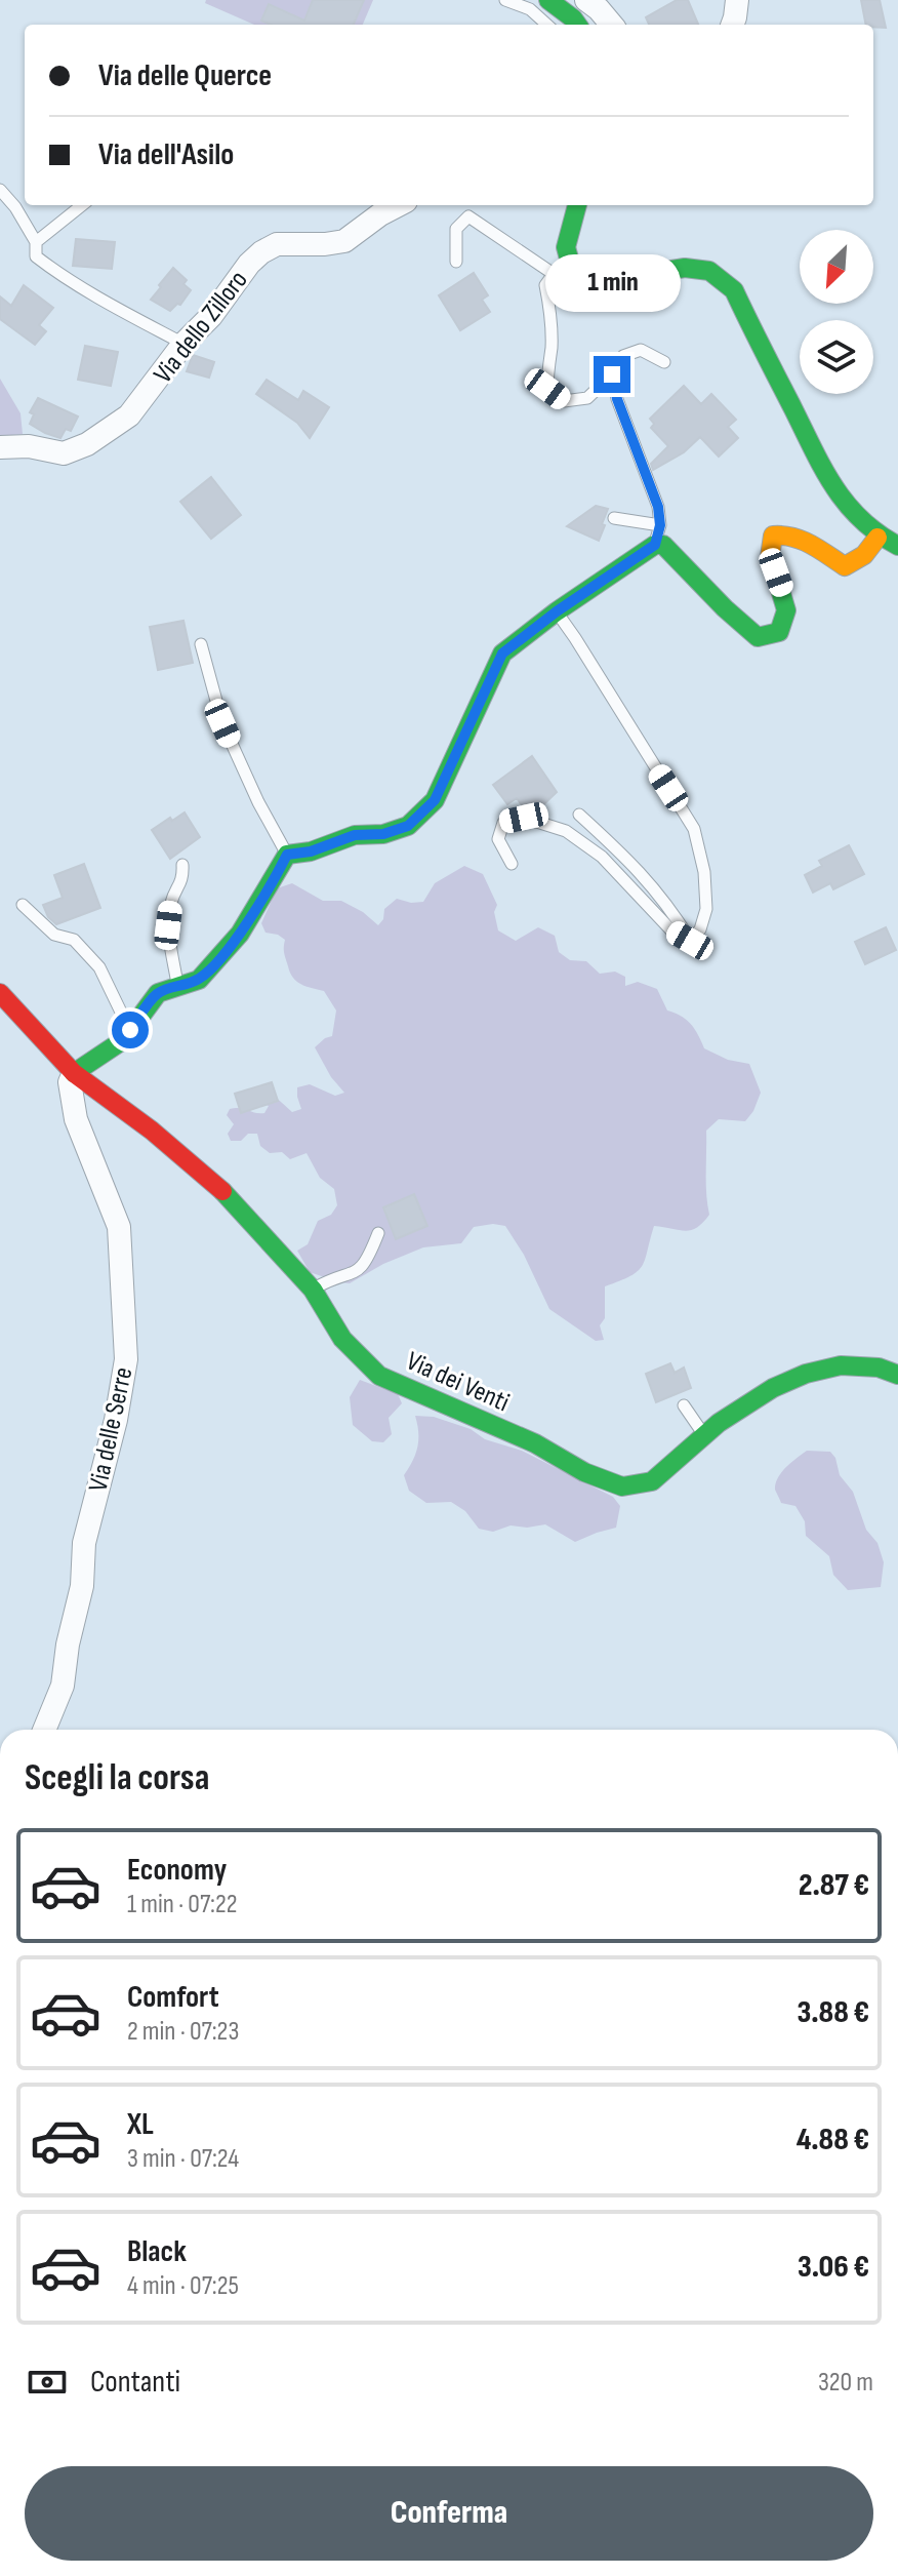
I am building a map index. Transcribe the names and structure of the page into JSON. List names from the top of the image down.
{
  "streets": {
    "street": ["Via dello Zilloro", "Via dei Venti", "Via delle Serre"]
  },
  "crossings": [
    ["Via dei Venti", "Via delle Serre"]
  ],
  "north": "bottom left",
  "page": {
    "banner": ["Via delle Querce", "Via dell'Asilo"],
    "bubble": "1 min",
    "heading": "Scegli la corsa",
    "list": [
      {
        "name": "Economy",
        "note": "1 min · 07:22",
        "value": "2.87 €"
      },
      {
        "name": "Comfort",
        "note": "2 min · 07:23",
        "value": "3.88 €"
      },
      {
        "name": "XL",
        "note": "3 min · 07:24",
        "value": "4.88 €"
      },
      {
        "name": "Black",
        "note": "4 min · 07:25",
        "value": "3.06 €"
      }
    ],
    "pay": ["Contanti", "320 m"],
    "buttons": "Conferma"
  }
}
